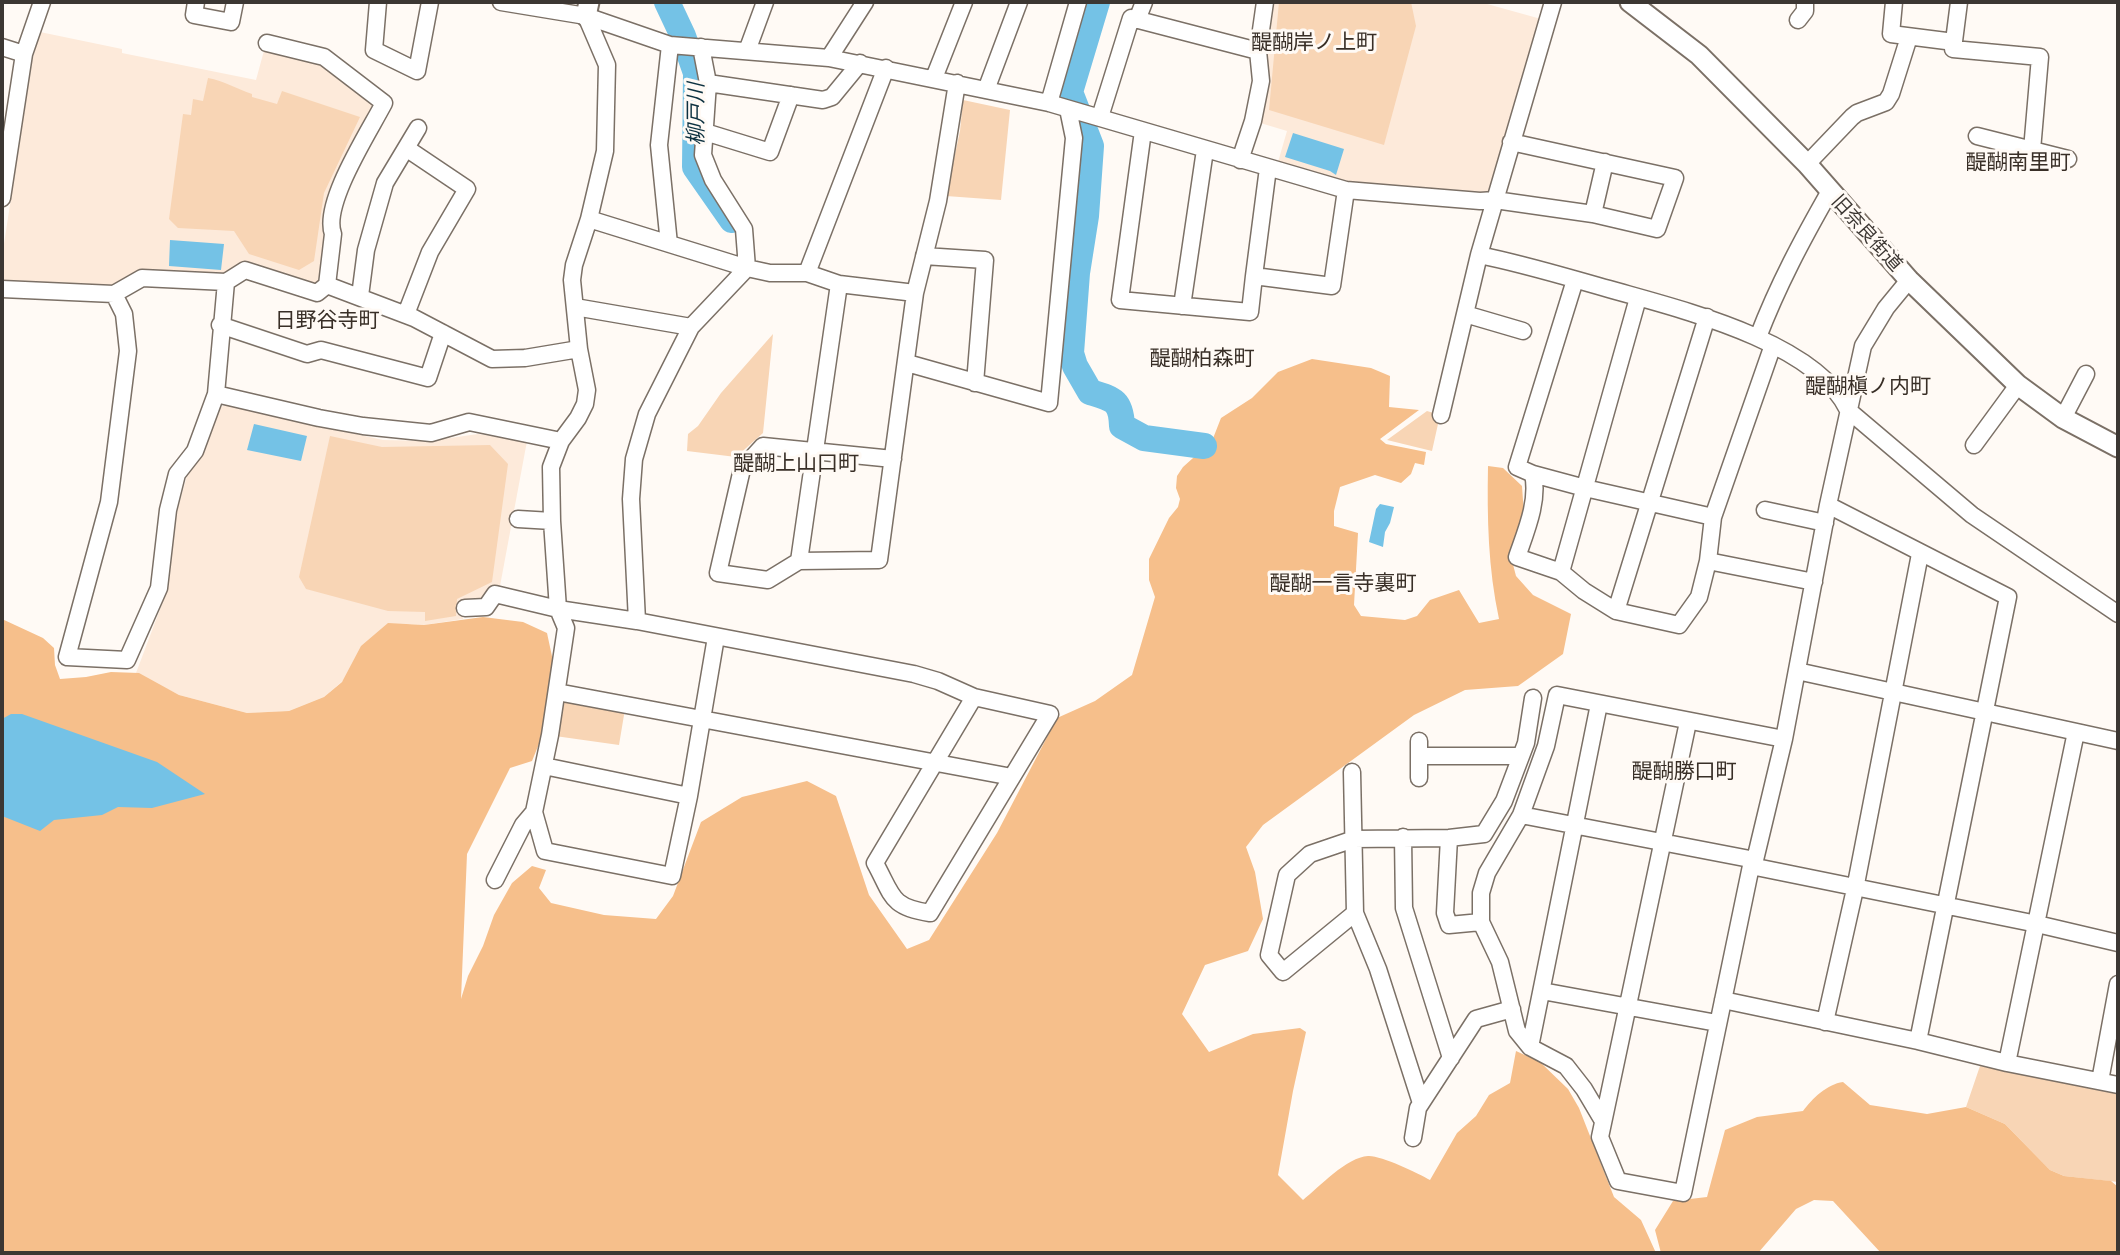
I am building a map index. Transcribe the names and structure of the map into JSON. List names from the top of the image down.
{
  "streets": {
    "street": ["旧奈良街道"]
  },
  "districts": [
    "醍醐岸ノ上町",
    "醍醐南里町",
    "日野谷寺町",
    "醍醐柏森町",
    "醍醐槇ノ内町",
    "醍醐上山口町",
    "醍醐一言寺裏町",
    "醍醐勝口町"
  ],
  "water": ["柳戸川"]
}
